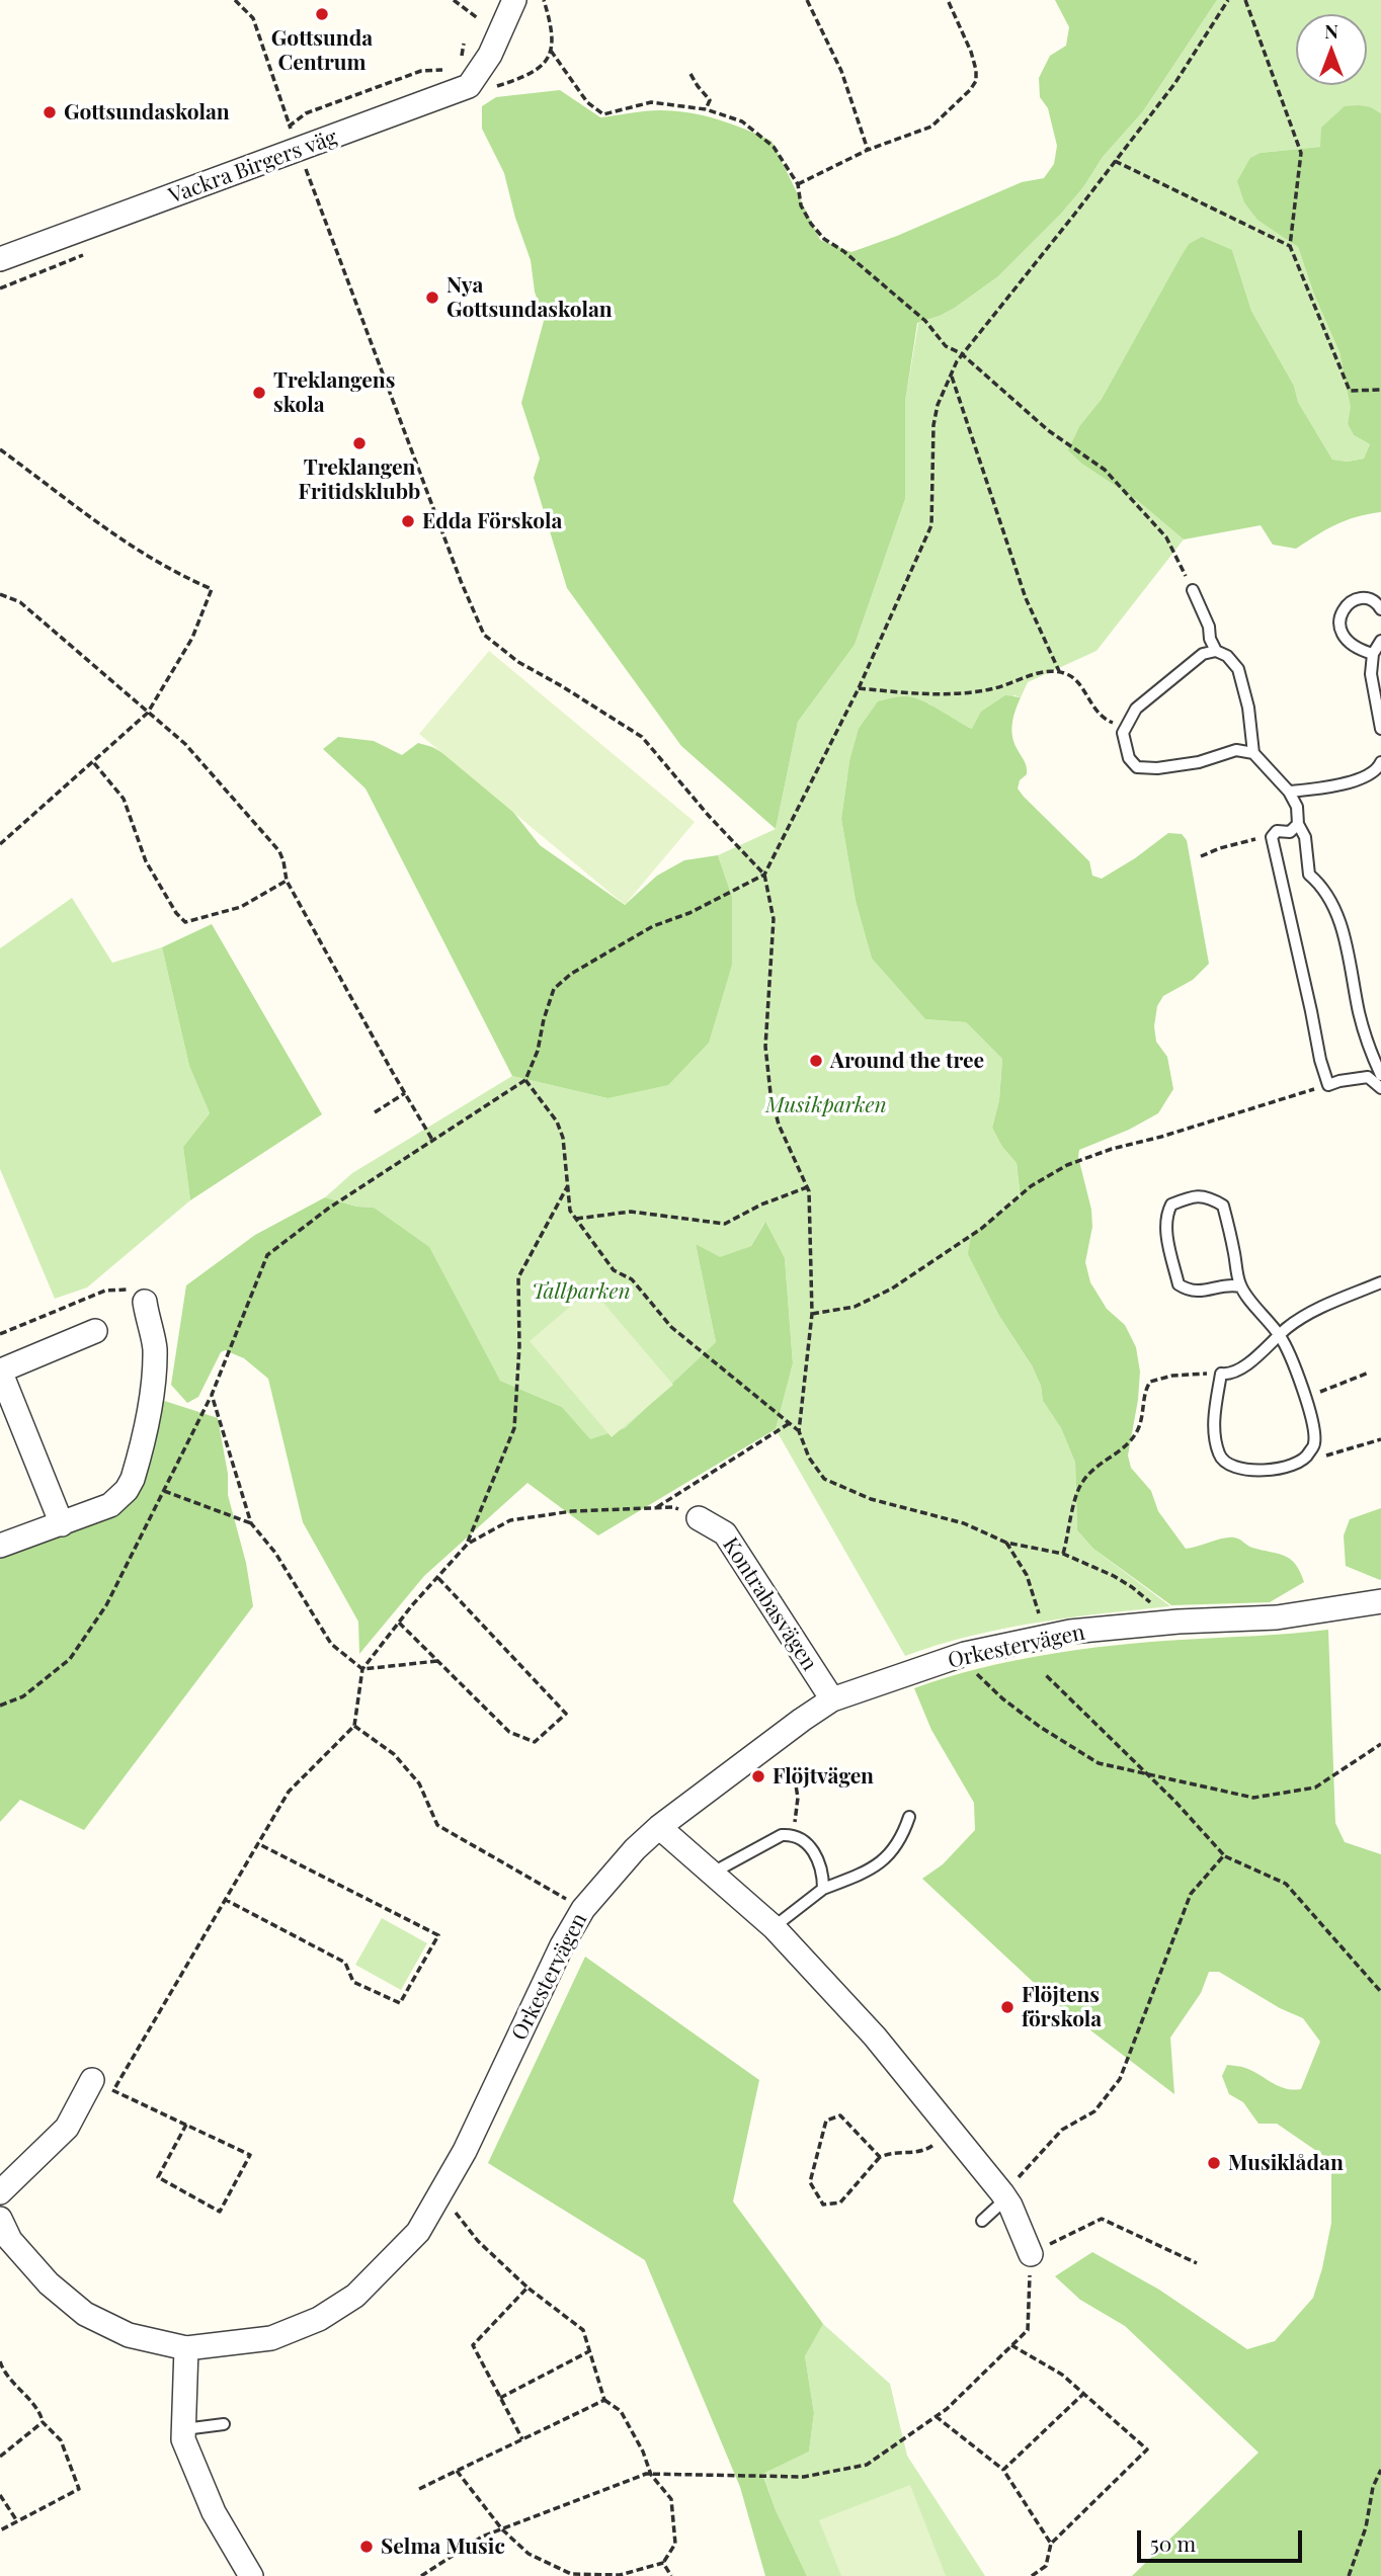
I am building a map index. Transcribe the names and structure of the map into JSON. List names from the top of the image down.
{
  "streets": {
    "street": ["Vackra Birgers väg", "Kontrabasvägen", "Orkestervägen"]
  },
  "crossings": [
    ["Kontrabasvägen", "Orkestervägen"]
  ],
  "parks": ["Musikparken", "Tallparken"],
  "places": [
    "Gottsunda Centrum",
    "Gottsundaskolan",
    "Nya Gottsundaskolan",
    "Treklangens skola",
    "Treklangen Fritidsklubb",
    "Edda Förskola",
    "Around the tree",
    "Flöjtvägen",
    "Flöjtens förskola",
    "Musiklådan",
    "Selma Music"
  ],
  "scale_bar": "50 m",
  "north": "top"
}
